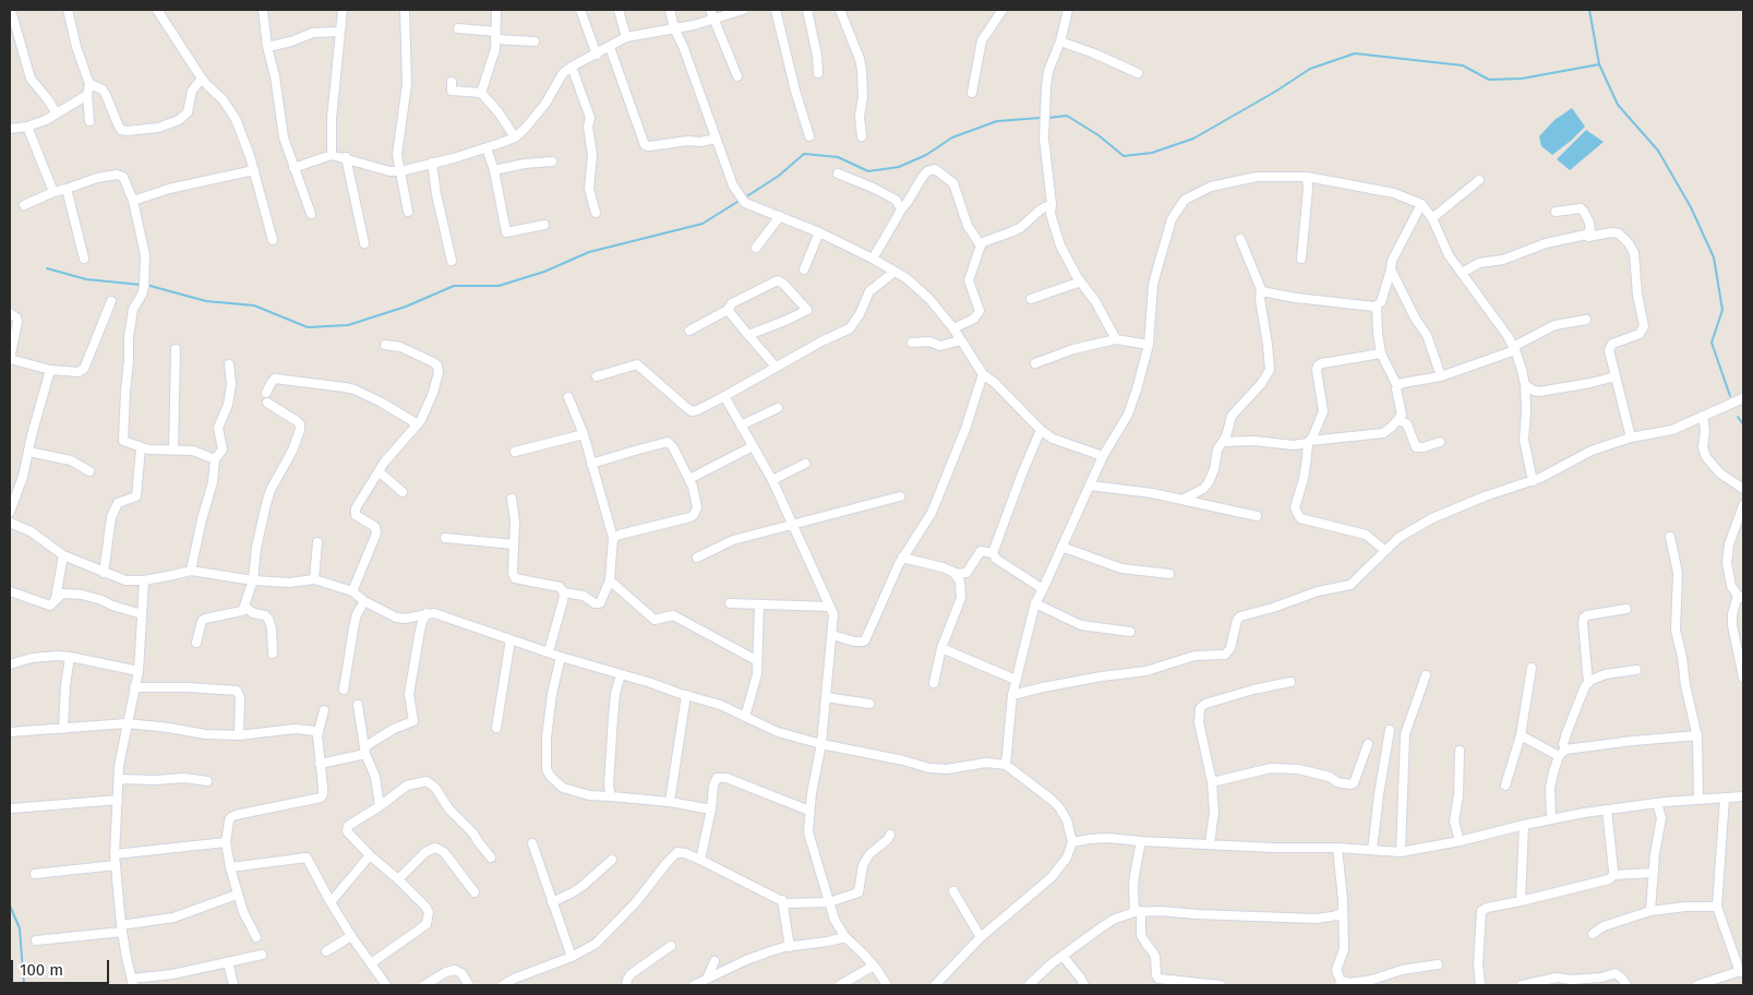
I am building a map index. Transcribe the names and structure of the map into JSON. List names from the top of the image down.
{
  "scale_bar": "100 m"
}
